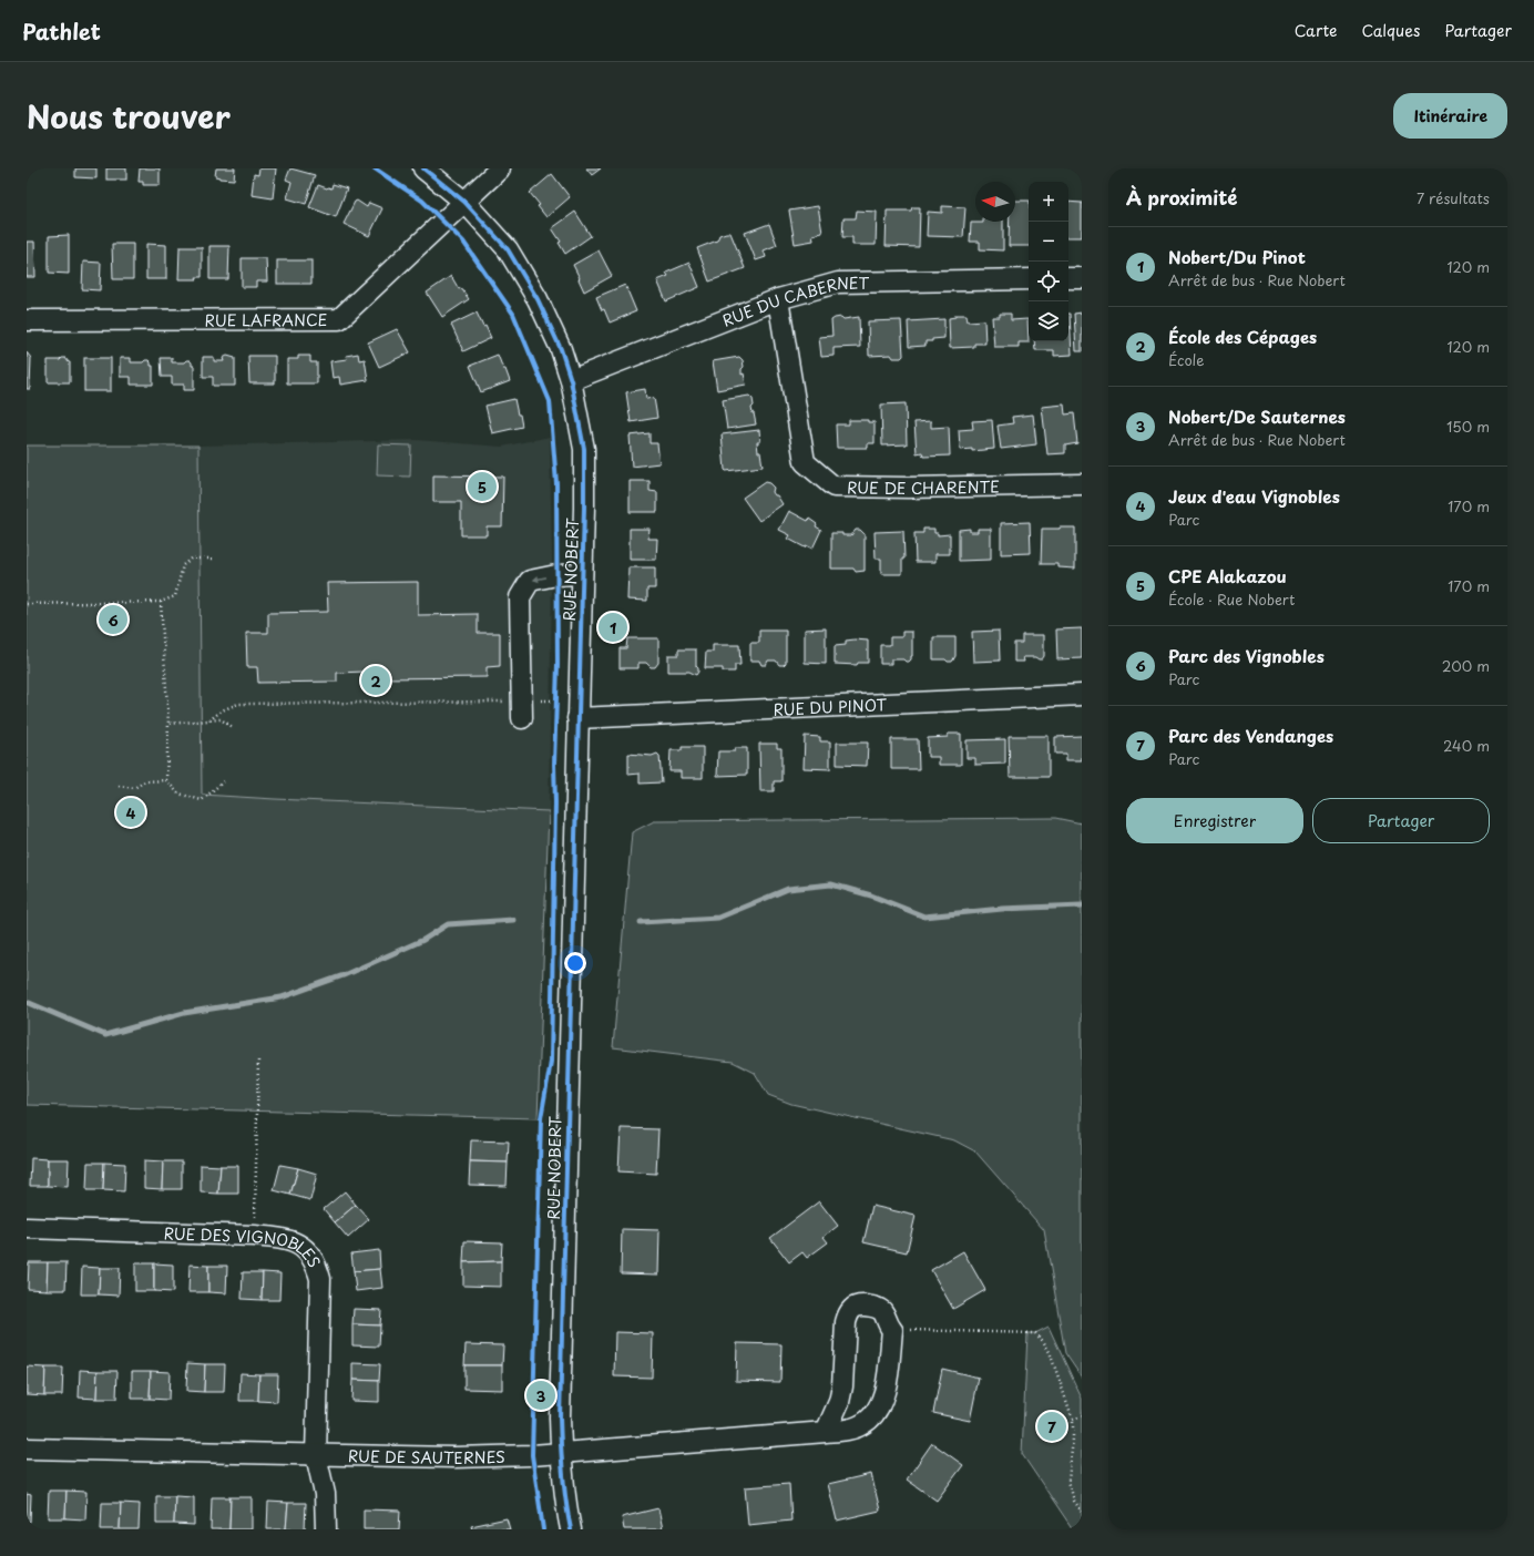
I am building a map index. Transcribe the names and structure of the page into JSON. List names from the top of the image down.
{
  "streets": {
    "street": [
      "RUE DU CABERNET",
      "RUE LAFRANCE",
      "RUE DE CHARENTE",
      "RUE NOBERT",
      "RUE DU PINOT",
      "RUE DES VIGNOBLES",
      "RUE DE SAUTERNES"
    ]
  },
  "crossings": [
    ["RUE DU CABERNET", "RUE DE CHARENTE"],
    ["RUE DU CABERNET", "RUE NOBERT"],
    ["RUE LAFRANCE", "RUE NOBERT"],
    ["RUE NOBERT", "RUE DU PINOT"],
    ["RUE NOBERT", "RUE DE SAUTERNES"],
    ["RUE DES VIGNOBLES", "RUE DE SAUTERNES"]
  ],
  "north": "left",
  "page": {
    "header": "Pathlet",
    "nav": ["Carte", "Calques", "Partager"],
    "title": "Nous trouver",
    "buttons": [
      "Itinéraire",
      ["Enregistrer", "Partager"]
    ],
    "heading": ["À proximité", "7 résultats"],
    "map_buttons": ["+", "−"],
    "list": [
      {
        "mark": "1",
        "name": "Nobert/Du Pinot",
        "note": "Arrêt de bus · Rue Nobert",
        "value": "120 m"
      },
      {
        "mark": "2",
        "name": "École des Cépages",
        "note": "École",
        "value": "120 m"
      },
      {
        "mark": "3",
        "name": "Nobert/De Sauternes",
        "note": "Arrêt de bus · Rue Nobert",
        "value": "150 m"
      },
      {
        "mark": "4",
        "name": "Jeux d'eau Vignobles",
        "note": "Parc",
        "value": "170 m"
      },
      {
        "mark": "5",
        "name": "CPE Alakazou",
        "note": "École · Rue Nobert",
        "value": "170 m"
      },
      {
        "mark": "6",
        "name": "Parc des Vignobles",
        "note": "Parc",
        "value": "200 m"
      },
      {
        "mark": "7",
        "name": "Parc des Vendanges",
        "note": "Parc",
        "value": "240 m"
      }
    ],
    "pins": [
      "5",
      "6",
      "1",
      "2",
      "4",
      "3",
      "7"
    ]
  }
}
